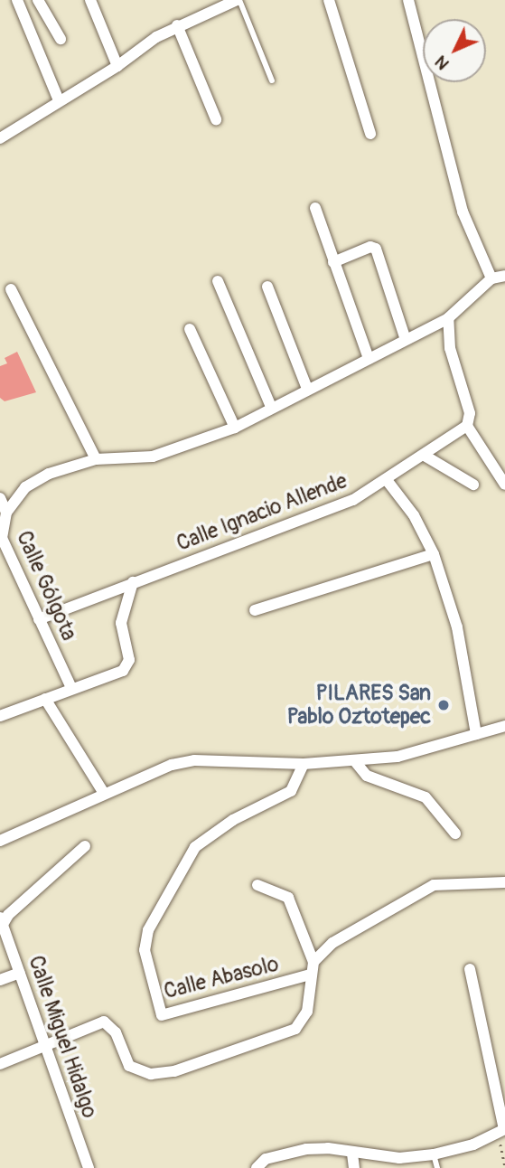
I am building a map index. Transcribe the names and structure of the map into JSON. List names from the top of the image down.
{
  "streets": {
    "street": [
      "Calle Ignacio Allende",
      "Calle Gólgota",
      "Calle Abasolo",
      "Calle Miguel Hidalgo"
    ]
  },
  "crossings": [
    ["Calle Ignacio Allende", "Calle Gólgota"],
    ["Calle Abasolo", "Calle Miguel Hidalgo"]
  ],
  "places": ["PILARES San Pablo Oztotepec"],
  "north": "bottom left"
}
